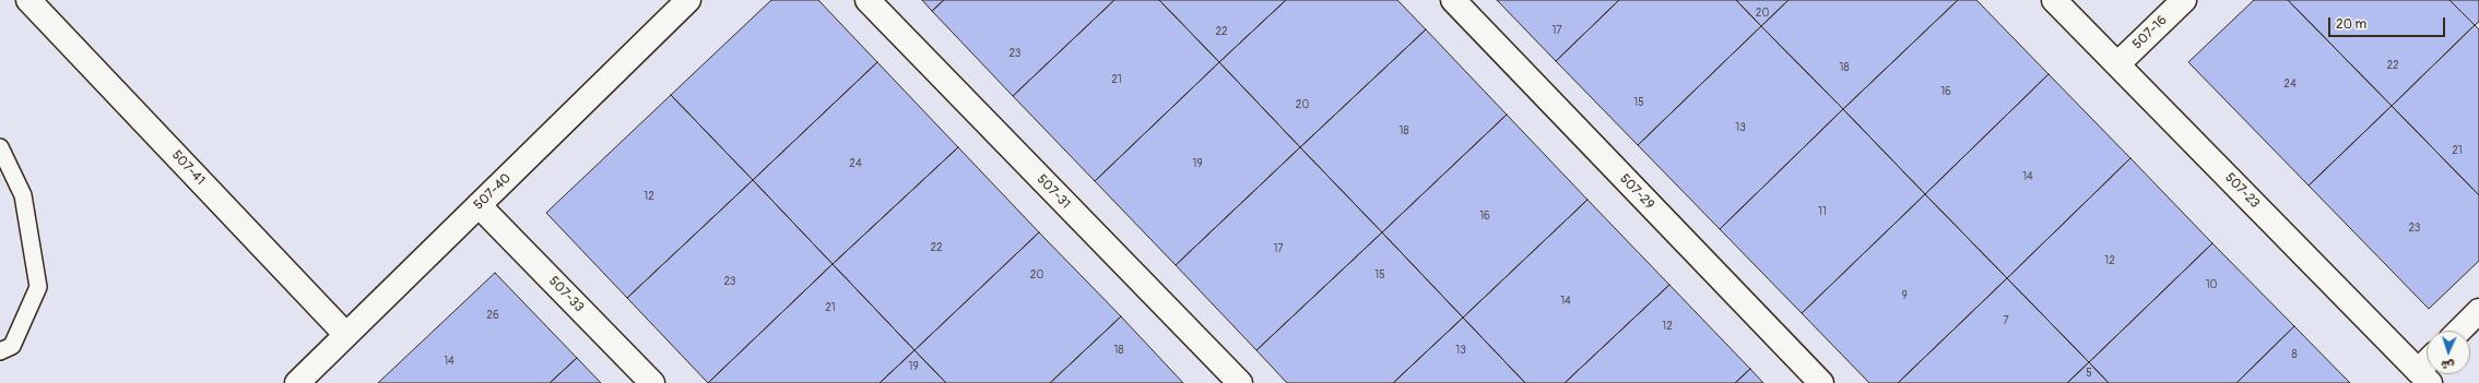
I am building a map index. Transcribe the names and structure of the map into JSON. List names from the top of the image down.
{
  "streets": {
    "street": [
      "507-16",
      "507-41",
      "507-23",
      "507-40",
      "507-31",
      "507-29",
      "507-33"
    ]
  },
  "crossings": [
    ["507-16", "507-23"],
    ["507-41", "507-40"],
    ["507-40", "507-33"]
  ],
  "house_numbers": [
    "20",
    "17",
    "22",
    "23",
    "22",
    "18",
    "21",
    "24",
    "16",
    "15",
    "20",
    "13",
    "18",
    "21",
    "24",
    "19",
    "14",
    "12",
    "11",
    "16",
    "23",
    "22",
    "17",
    "12",
    "20",
    "15",
    "23",
    "10",
    "9",
    "14",
    "21",
    "26",
    "7",
    "12",
    "18",
    "13",
    "8",
    "14",
    "19",
    "5"
  ],
  "scale_bar": "20 m",
  "north": "bottom"
}
